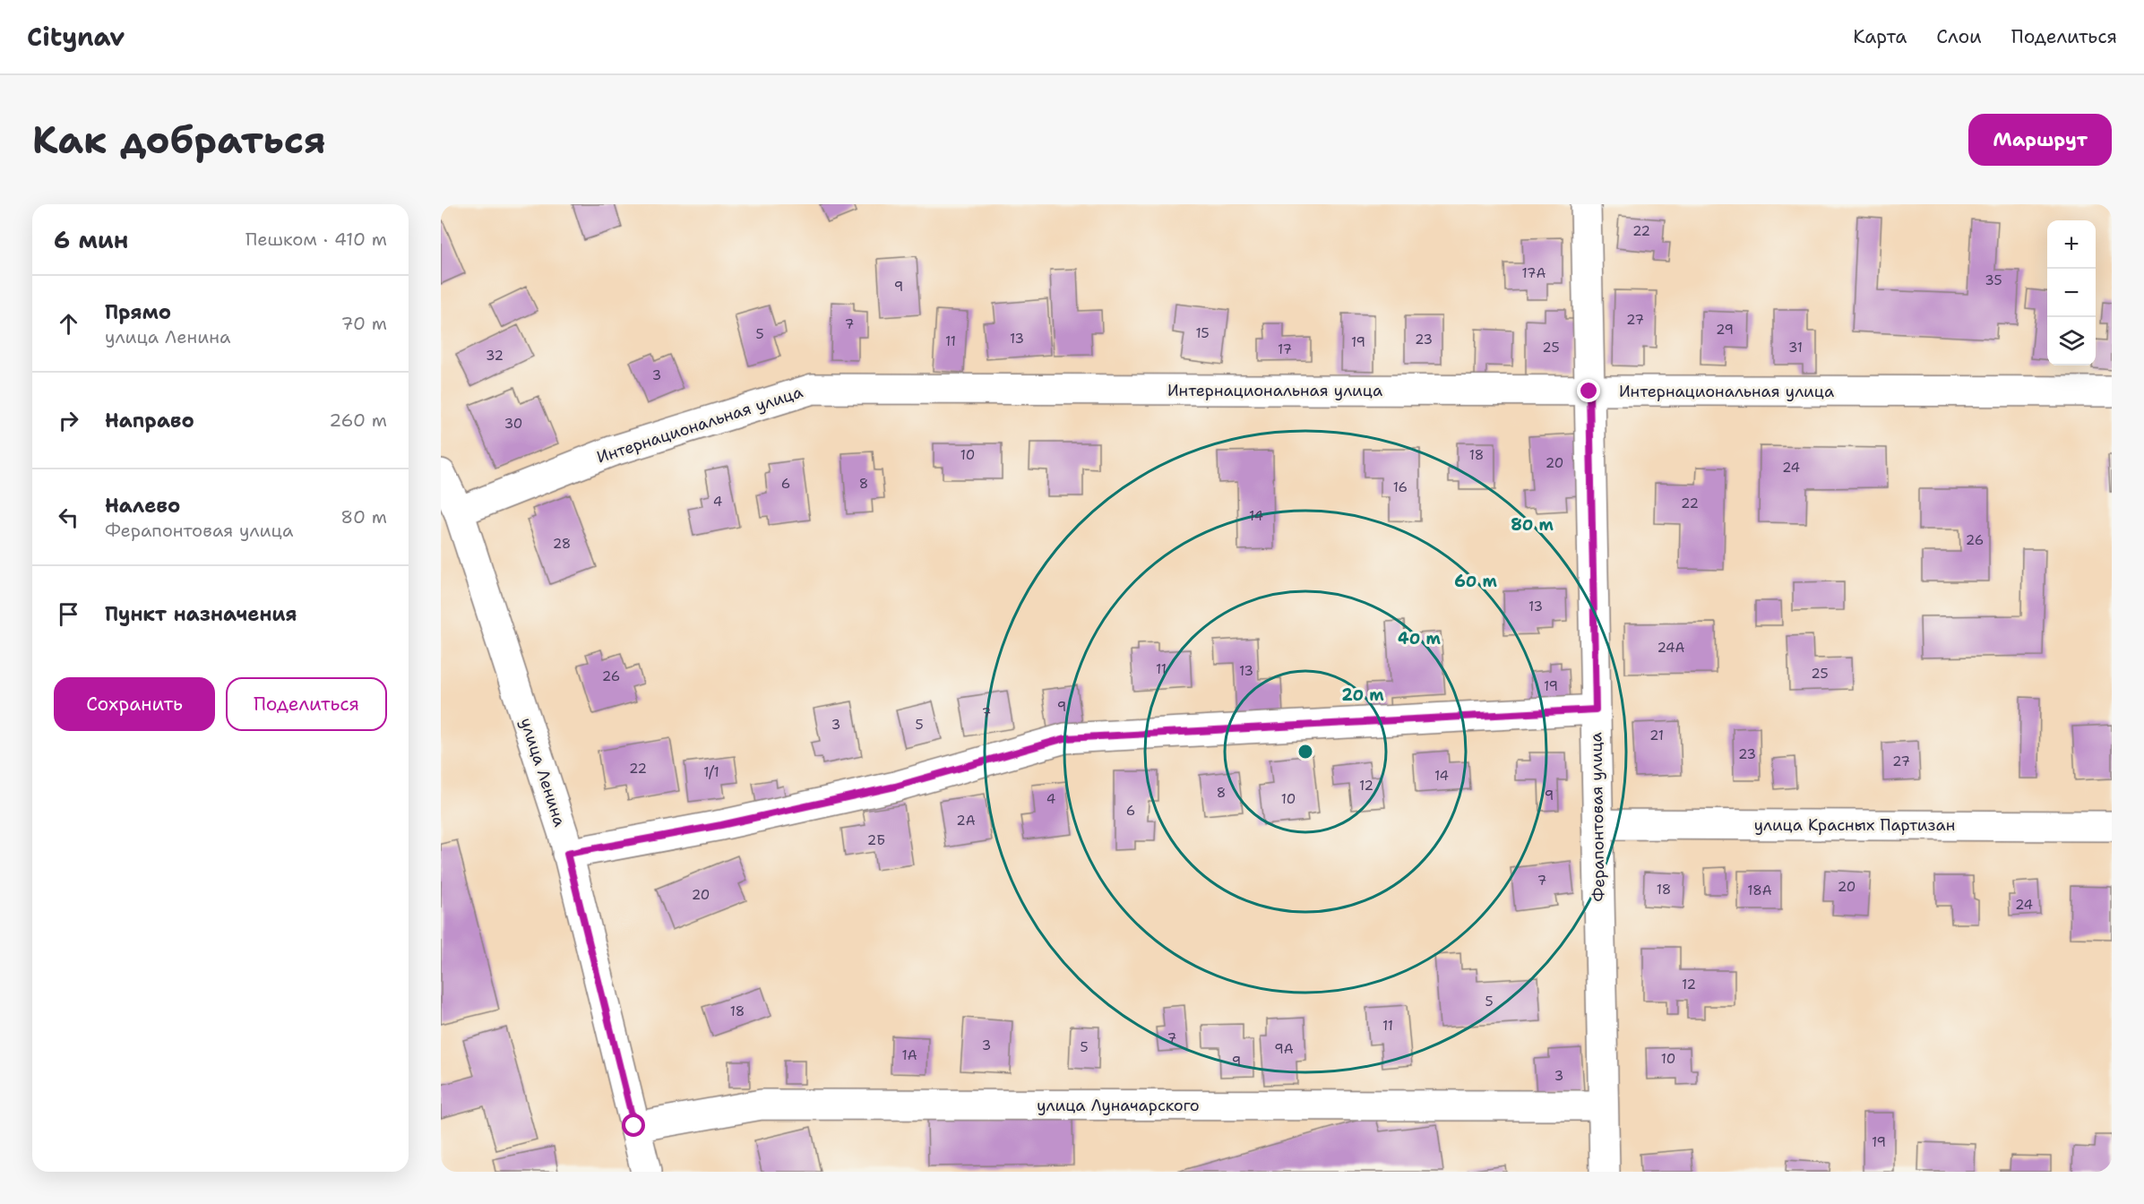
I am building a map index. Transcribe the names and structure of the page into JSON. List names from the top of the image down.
{
  "streets": {
    "street": [
      "Интернациональная улица",
      "улица Ленина",
      "Ферапонтовая улица",
      "улица Красных Партизан",
      "улица Луначарского"
    ]
  },
  "crossings": [
    ["Интернациональная улица", "улица Ленина"],
    ["Интернациональная улица", "Ферапонтовая улица"],
    ["улица Ленина", "улица Луначарского"],
    ["Ферапонтовая улица", "улица Красных Партизан"],
    ["Ферапонтовая улица", "улица Луначарского"]
  ],
  "house_numbers": [
    "22",
    "17А",
    "35",
    "9",
    "27",
    "7",
    "29",
    "15",
    "5",
    "13",
    "23",
    "11",
    "19",
    "25",
    "31",
    "17",
    "32",
    "3",
    "30",
    "10",
    "18",
    "20",
    "24",
    "6",
    "8",
    "16",
    "4",
    "22",
    "14",
    "26",
    "28",
    "13",
    "24А",
    "11",
    "13",
    "25",
    "26",
    "19",
    "9",
    "7",
    "3",
    "5",
    "21",
    "23",
    "27",
    "22",
    "1/1",
    "14",
    "12",
    "8",
    "9",
    "4",
    "10",
    "6",
    "2А",
    "2Б",
    "7",
    "20",
    "18",
    "18А",
    "20",
    "24",
    "12",
    "5",
    "18",
    "11",
    "7",
    "3",
    "5",
    "9А",
    "1А",
    "10",
    "9",
    "3",
    "19"
  ],
  "page": {
    "header": "Citynav",
    "nav": ["Карта", "Слои", "Поделиться"],
    "buttons": [
      "Маршрут",
      ["Сохранить", "Поделиться"]
    ],
    "title": "Как добраться",
    "heading": ["6 мин", "Пешком · 410 m"],
    "map_buttons": ["+", "−"],
    "list": [
      ["Прямо", "улица Ленина", "70 m"],
      ["Направо", "260 m"],
      ["Налево", "Ферапонтовая улица", "80 m"],
      "Пункт назначения"
    ]
  },
  "rings": [
    "80 m",
    "60 m",
    "40 m",
    "20 m"
  ]
}
